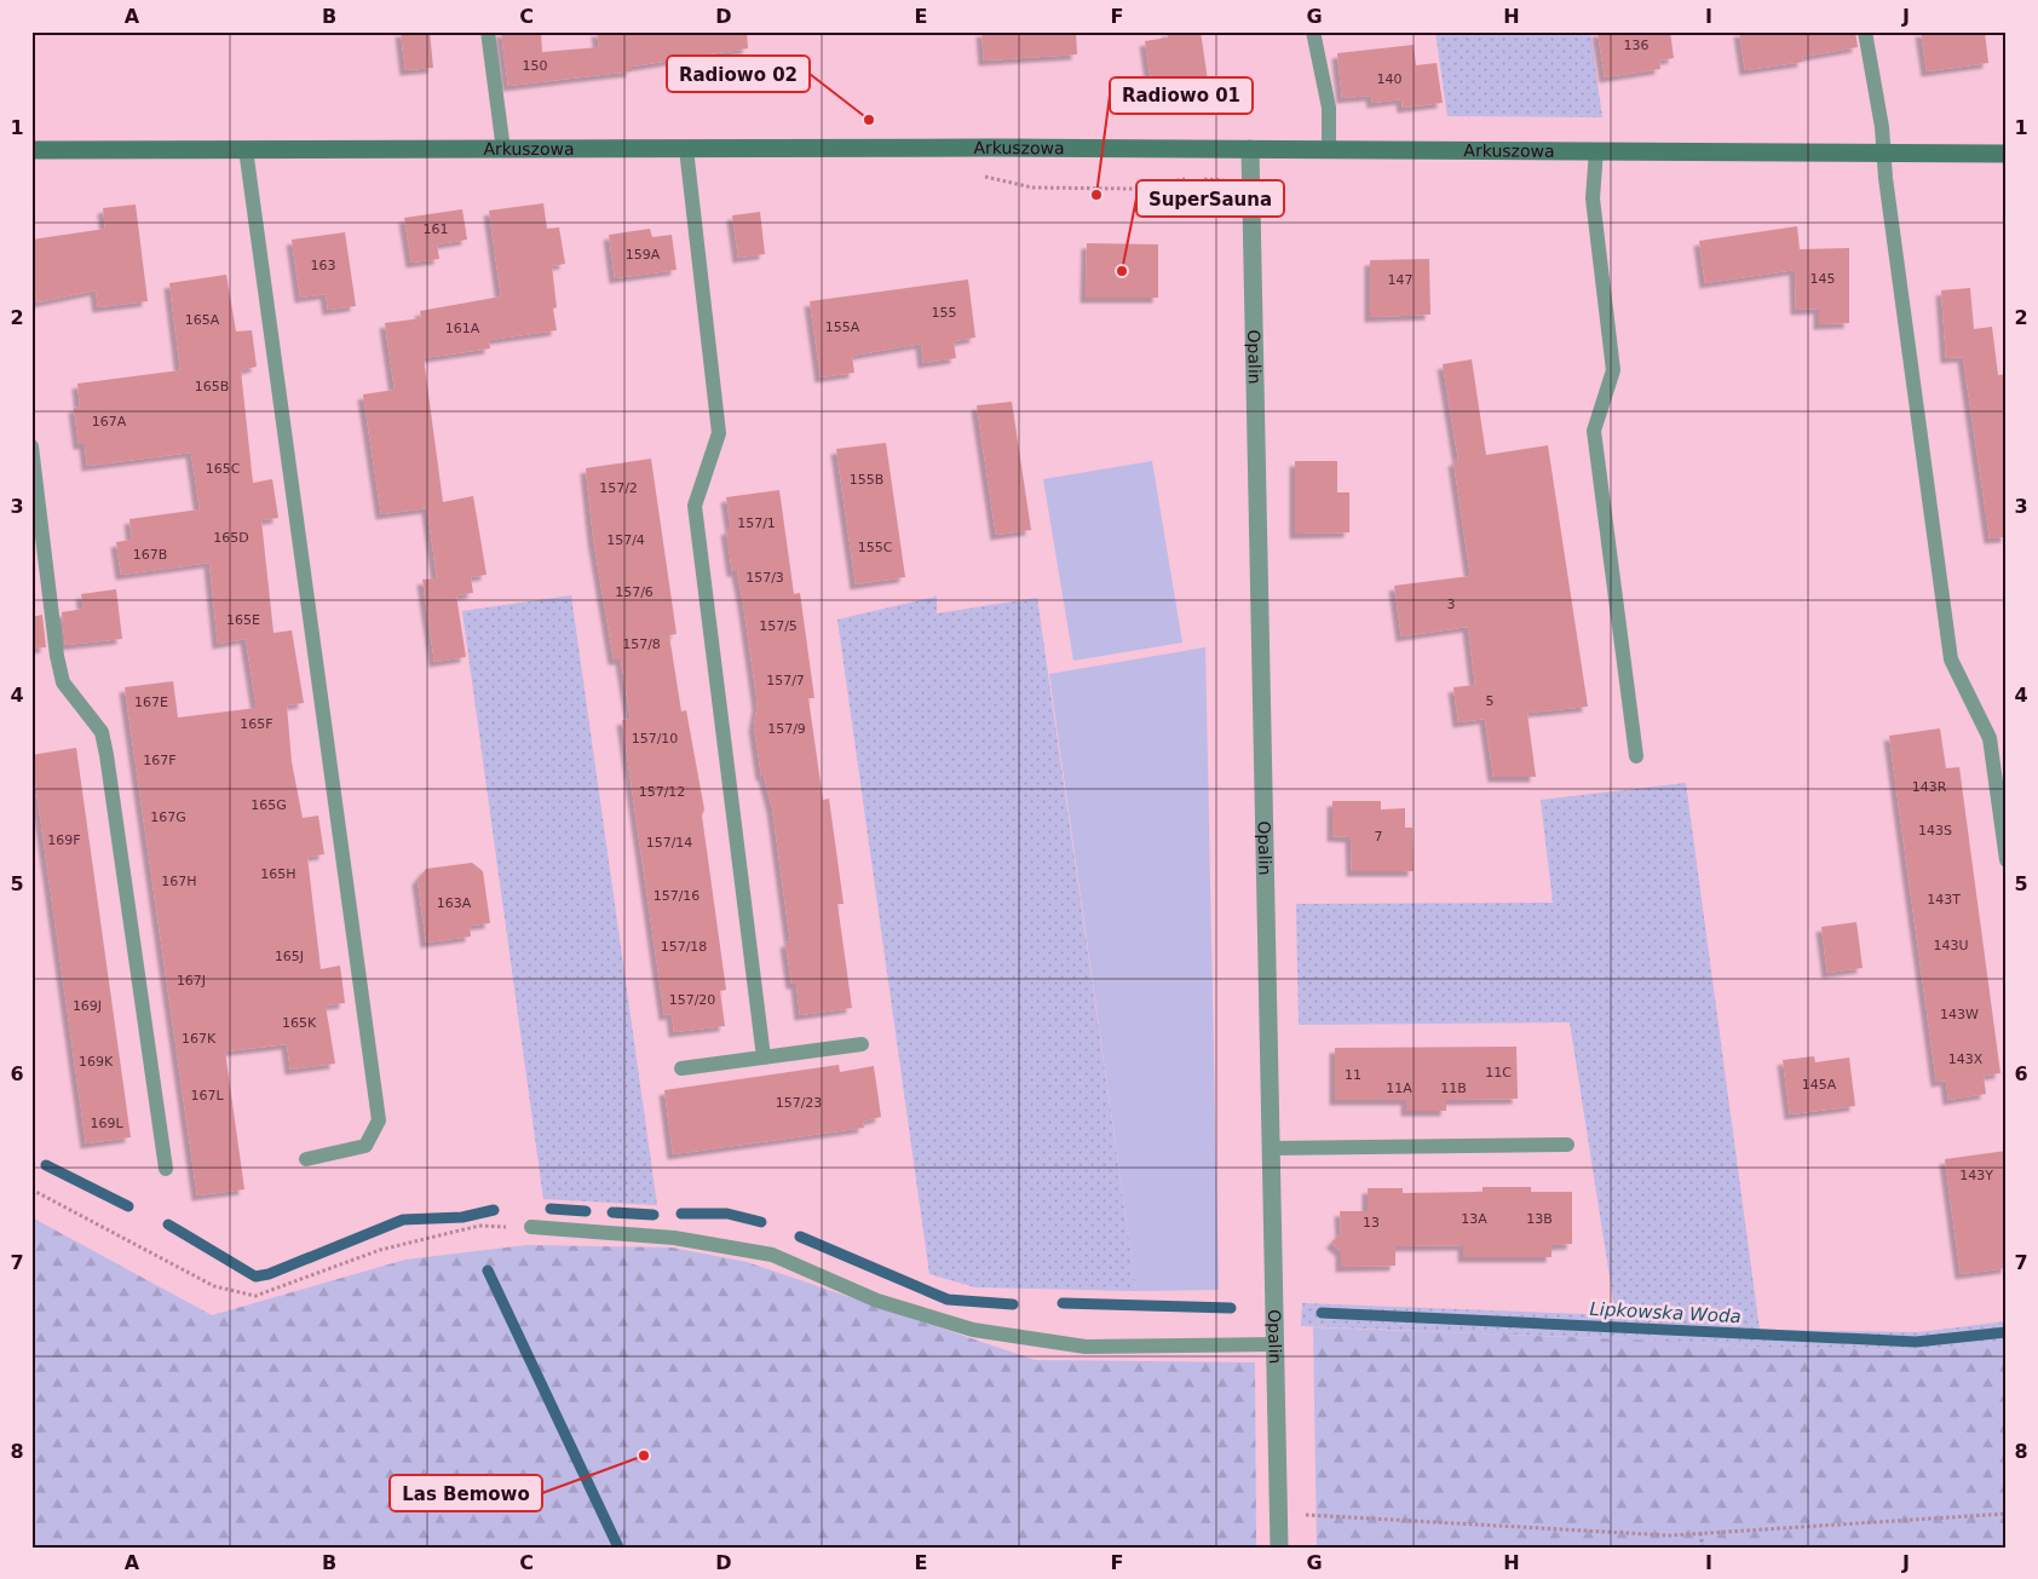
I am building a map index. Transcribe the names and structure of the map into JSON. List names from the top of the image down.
{
  "streets": {
    "main road": ["Arkuszowa"],
    "street": ["Opalin"]
  },
  "crossings": [
    ["Arkuszowa", "Opalin"]
  ],
  "water": ["Lipkowska Woda"],
  "places": [
    "Radiowo 02",
    "Radiowo 01",
    "SuperSauna",
    "Las Bemowo"
  ],
  "house_numbers": [
    "136",
    "150",
    "140",
    "161",
    "159A",
    "163",
    "145",
    "147",
    "155",
    "165A",
    "155A",
    "161A",
    "165B",
    "167A",
    "165C",
    "155B",
    "157/2",
    "157/1",
    "165D",
    "157/4",
    "155C",
    "167B",
    "157/3",
    "157/6",
    "3",
    "165E",
    "157/5",
    "157/8",
    "157/7",
    "5",
    "167E",
    "165F",
    "157/9",
    "157/10",
    "167F",
    "143R",
    "157/12",
    "165G",
    "167G",
    "143S",
    "7",
    "169F",
    "157/14",
    "165H",
    "167H",
    "157/16",
    "143T",
    "163A",
    "143U",
    "157/18",
    "165J",
    "167J",
    "157/20",
    "169J",
    "143W",
    "165K",
    "167K",
    "143X",
    "169K",
    "11C",
    "11",
    "145A",
    "11A",
    "11B",
    "167L",
    "157/23",
    "169L",
    "143Y",
    "13A",
    "13B",
    "13"
  ],
  "grid": {
    "columns": [
      "A",
      "B",
      "C",
      "D",
      "E",
      "F",
      "G",
      "H",
      "I",
      "J"
    ],
    "rows": [
      "1",
      "2",
      "3",
      "4",
      "5",
      "6",
      "7",
      "8"
    ]
  }
}
